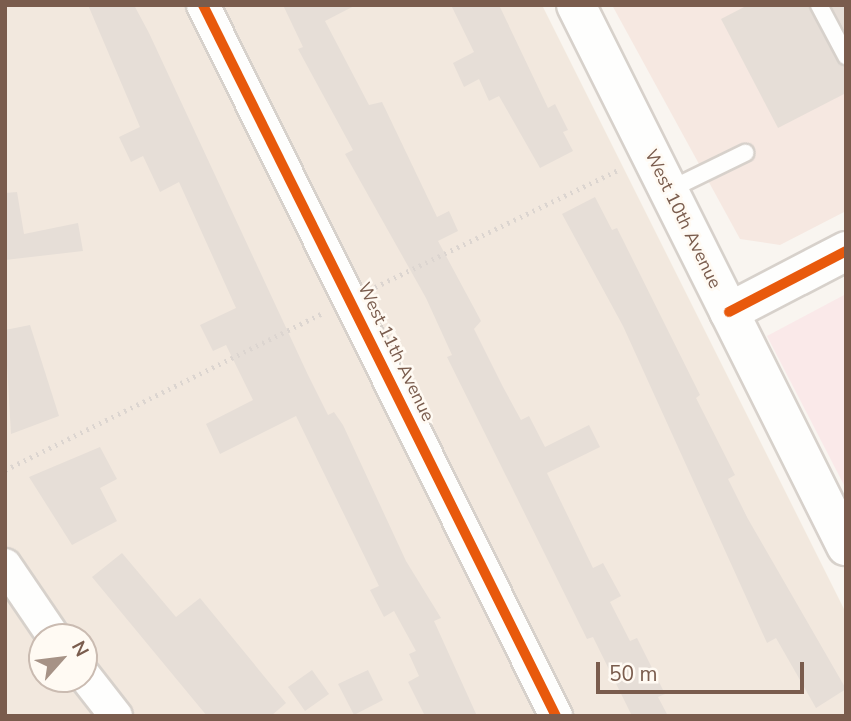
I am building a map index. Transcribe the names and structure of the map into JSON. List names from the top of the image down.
{
  "streets": {
    "main road": ["West 10th Avenue"],
    "street": ["West 11th Avenue"]
  },
  "scale_bar": "50 m",
  "north": "top right"
}
